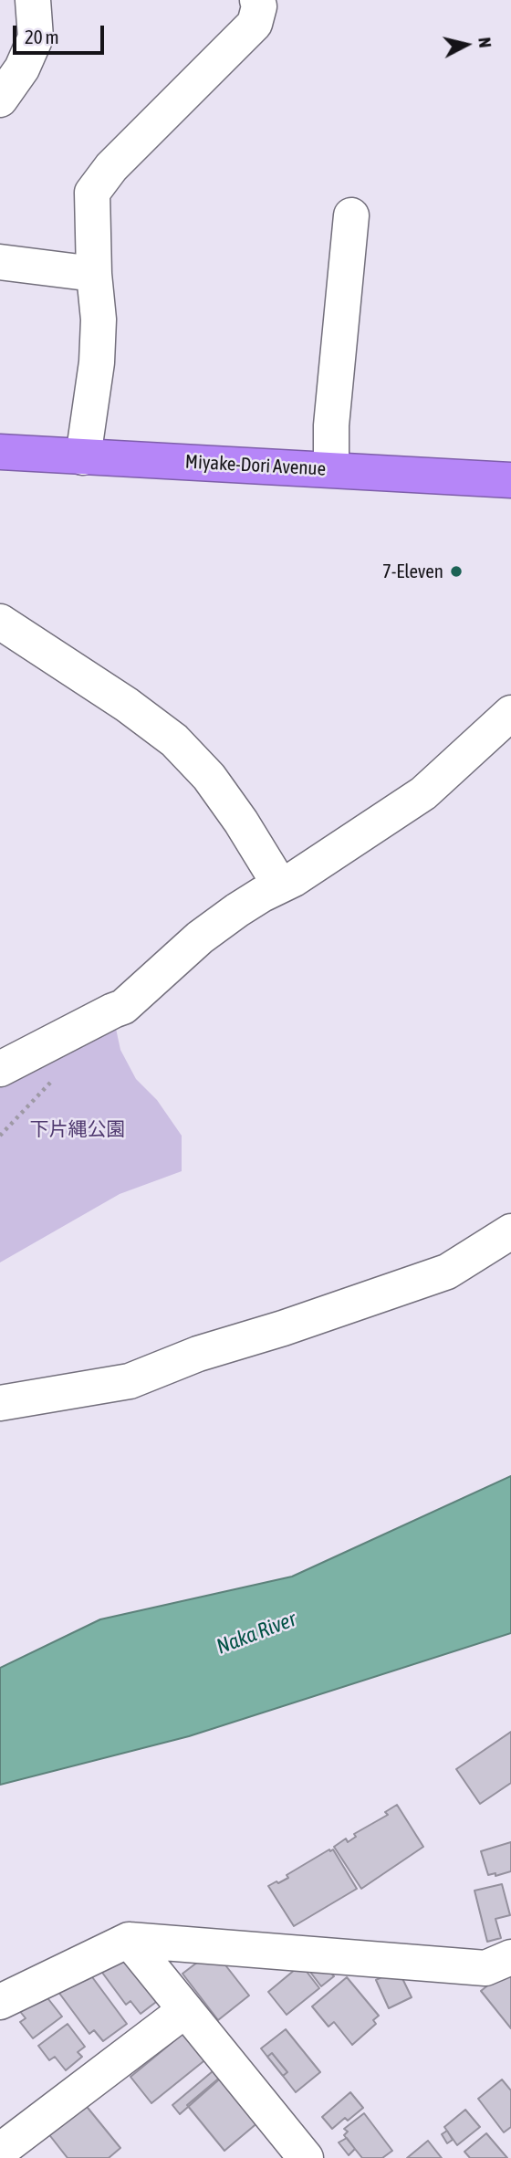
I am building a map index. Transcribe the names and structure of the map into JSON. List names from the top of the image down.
{
  "streets": {
    "highway": ["Miyake-Dori Avenue"]
  },
  "water": ["Naka River"],
  "parks": ["下片縄公園"],
  "places": ["7-Eleven"],
  "scale_bar": "20 m",
  "north": "right"
}
